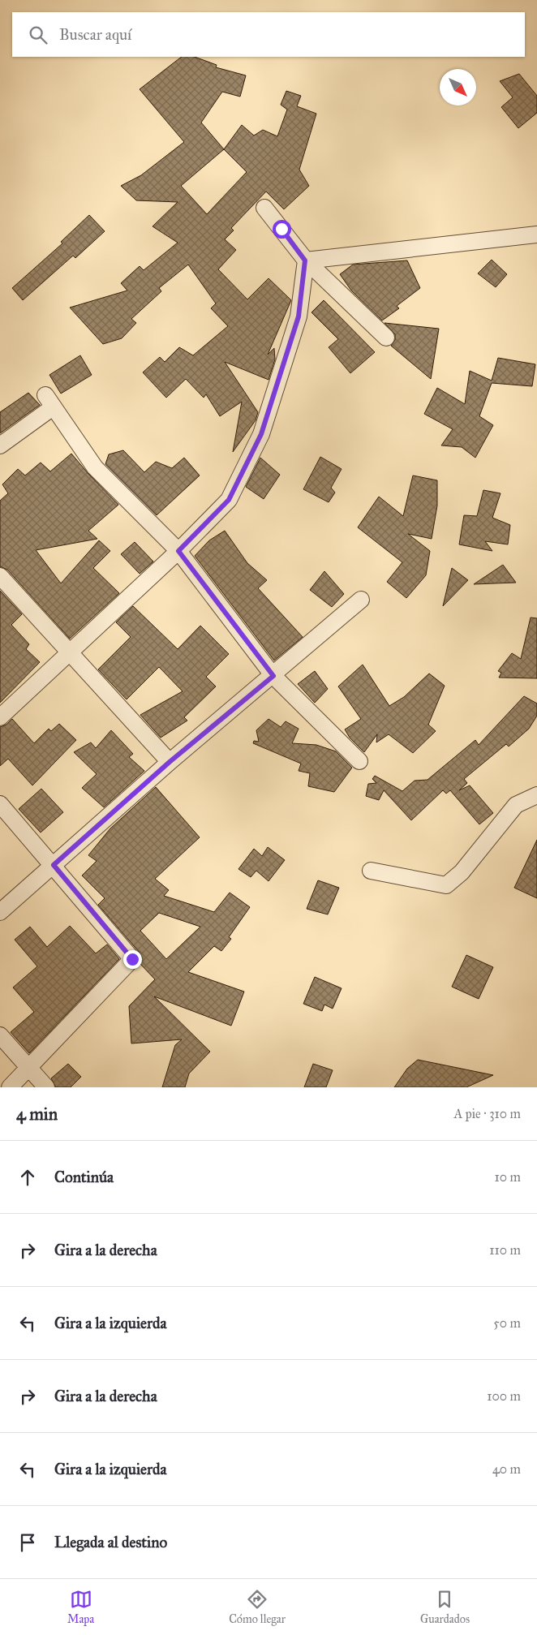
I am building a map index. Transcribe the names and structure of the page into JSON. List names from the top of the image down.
{
  "north": "bottom right",
  "page": {
    "search": "Buscar aquí",
    "heading": ["4 min", "A pie · 310 m"],
    "list": [
      ["Continúa", "10 m"],
      ["Gira a la derecha", "110 m"],
      ["Gira a la izquierda", "50 m"],
      ["Gira a la derecha", "100 m"],
      ["Gira a la izquierda", "40 m"],
      "Llegada al destino"
    ],
    "nav": ["Mapa", "Cómo llegar", "Guardados"]
  }
}
